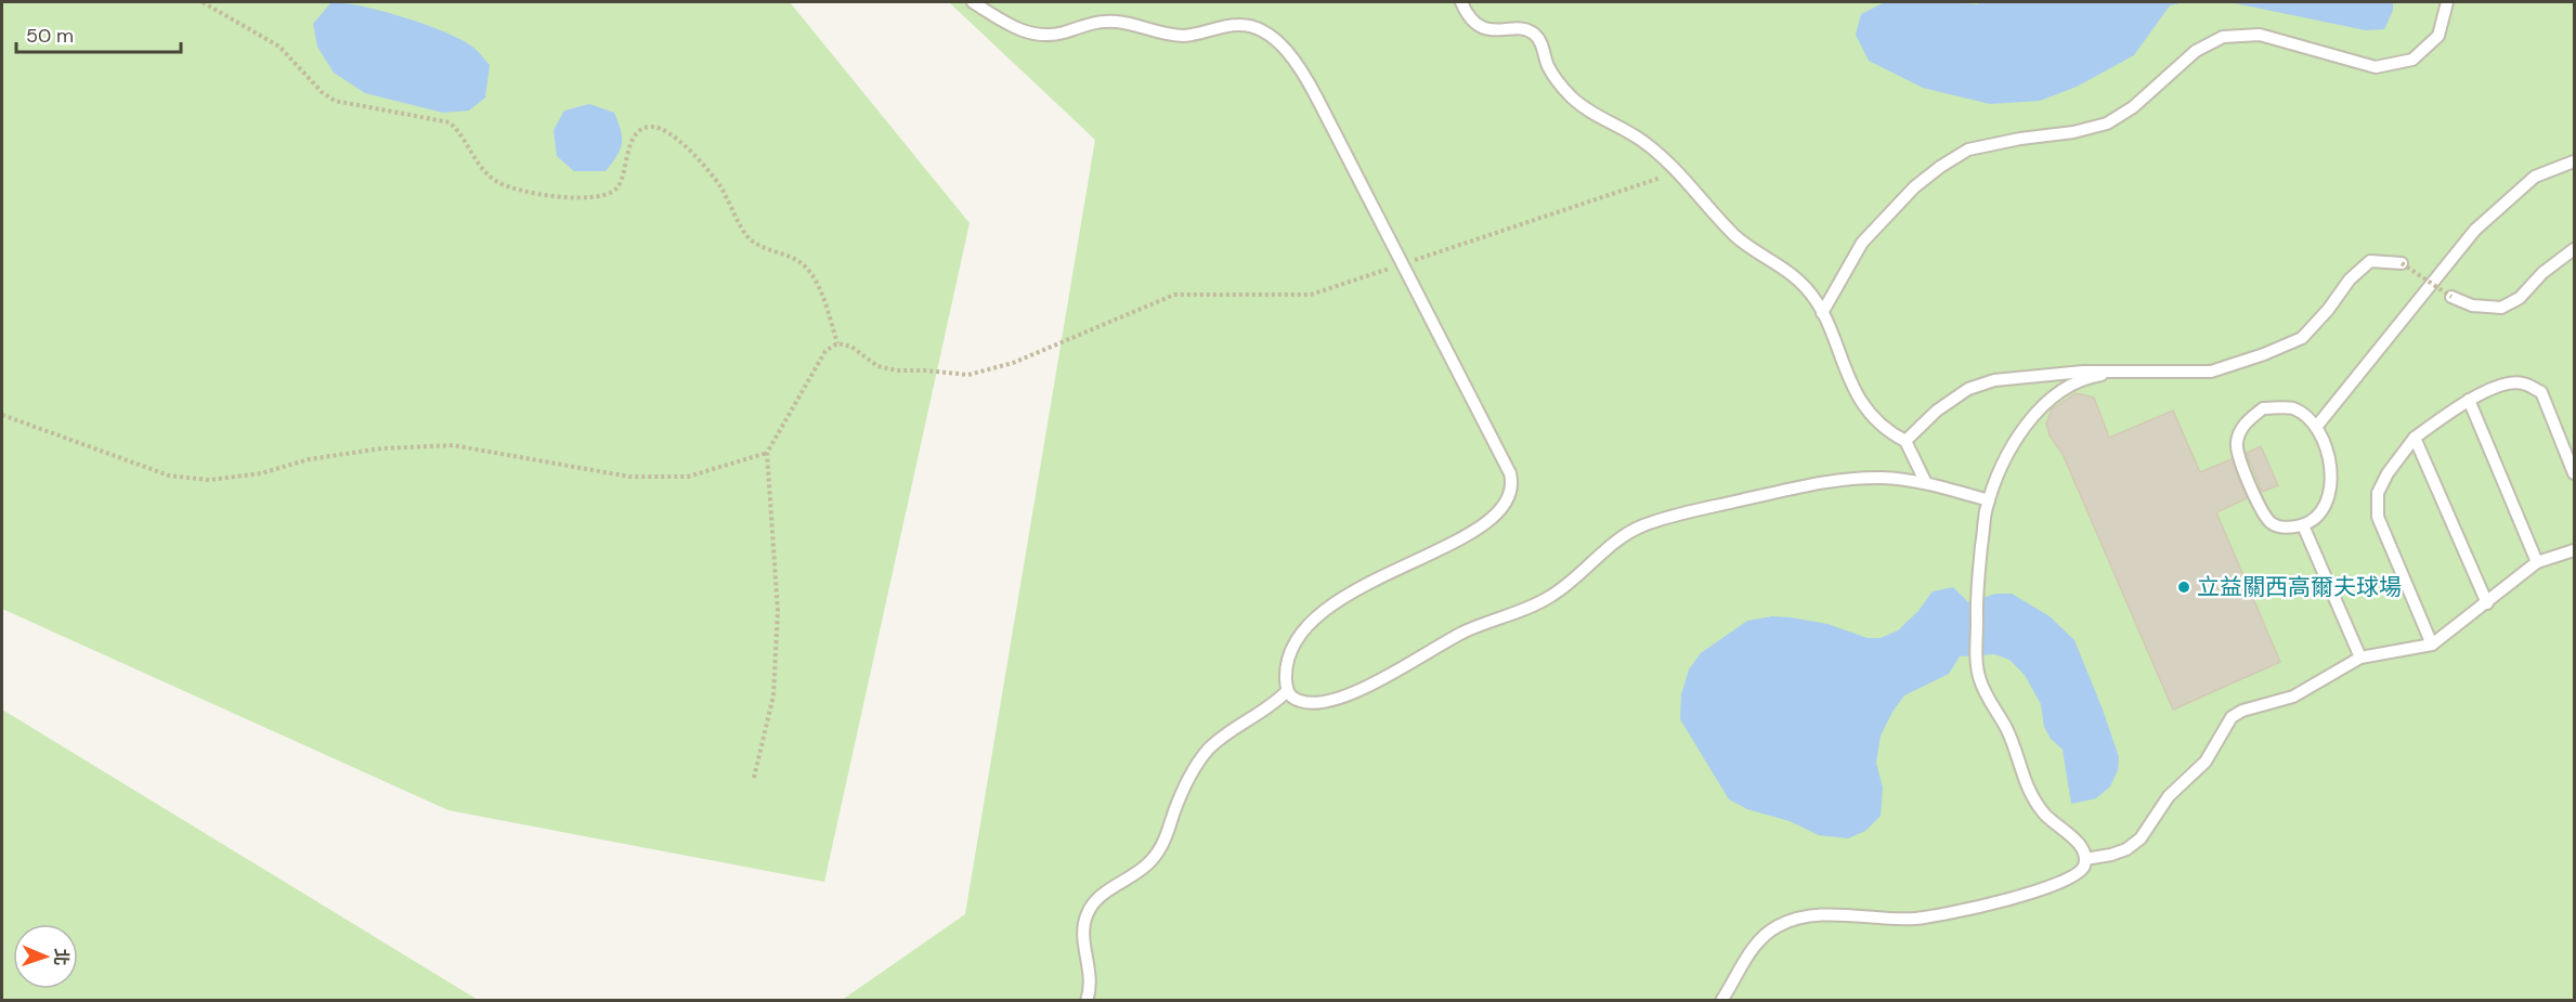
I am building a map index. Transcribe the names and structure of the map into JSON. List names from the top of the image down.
{
  "places": ["立益關西高爾夫球場"],
  "scale_bar": "50 m",
  "north": "right"
}
